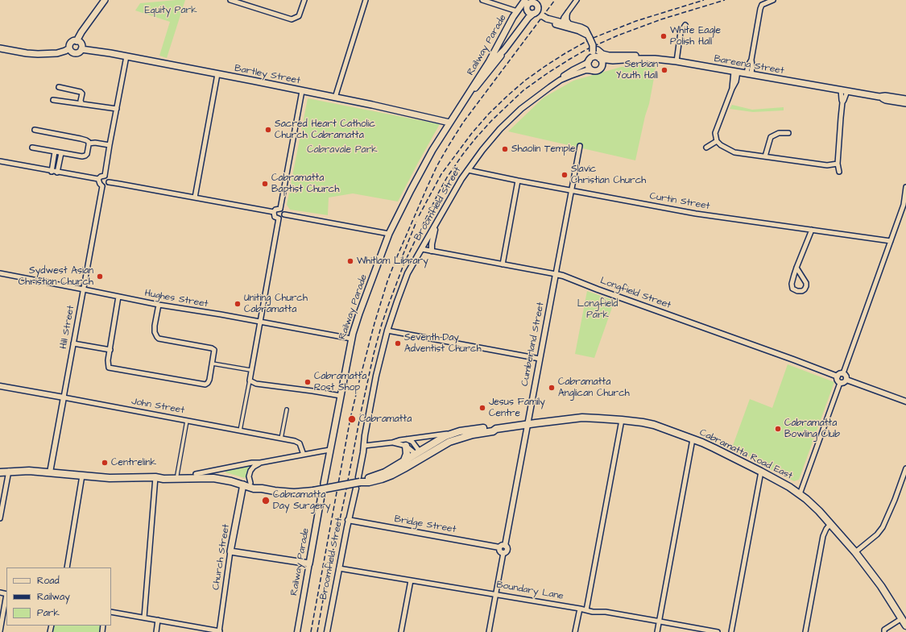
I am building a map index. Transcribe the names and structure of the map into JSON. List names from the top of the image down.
{
  "streets": {
    "main road": [
      "Railway Parade",
      "Bareena Street",
      "Bartley Street",
      "Cabramatta Road East",
      "Church Street"
    ],
    "street": [
      "Curtin Street",
      "Broomfield Street",
      "Longfield Street",
      "Hughes Street",
      "Hill Street",
      "Cumberland Street",
      "John Street",
      "Bridge Street",
      "Boundary Lane"
    ]
  },
  "crossings": [
    ["Railway Parade", "Bartley Street"],
    ["Railway Parade", "Hughes Street"],
    ["Curtin Street", "Broomfield Street"],
    ["Curtin Street", "Cumberland Street"],
    ["Broomfield Street", "Longfield Street"],
    ["Broomfield Street", "Cabramatta Road East"],
    ["Broomfield Street", "Bridge Street"],
    ["Broomfield Street", "Boundary Lane"],
    ["Longfield Street", "Cumberland Street"],
    ["Hughes Street", "Hill Street"],
    ["Hill Street", "John Street"],
    ["Cumberland Street", "Cabramatta Road East"],
    ["Cumberland Street", "Bridge Street"],
    ["Cabramatta Road East", "Church Street"]
  ],
  "parks": ["Equity Park", "Cabravale Park", "Longfield Park"],
  "places": [
    "White Eagle Polish Hall",
    "Serbian Youth Hall",
    "Sacred Heart Catholic Church Cabramatta",
    "Shaolin Temple",
    "Slavic Christian Church",
    "Cabramatta Baptist Church",
    "Whitlam Library",
    "Sydwest Asian Christian Church",
    "Uniting Church Cabramatta",
    "Seventh-Day Adventist Church",
    "Cabramatta Post Shop",
    "Cabramatta Anglican Church",
    "Jesus Family Centre",
    "Cabramatta",
    "Cabramatta Bowling Club",
    "Centrelink",
    "Cabramatta Day Surgery"
  ],
  "legend": ["Road", "Railway", "Park"]
}
